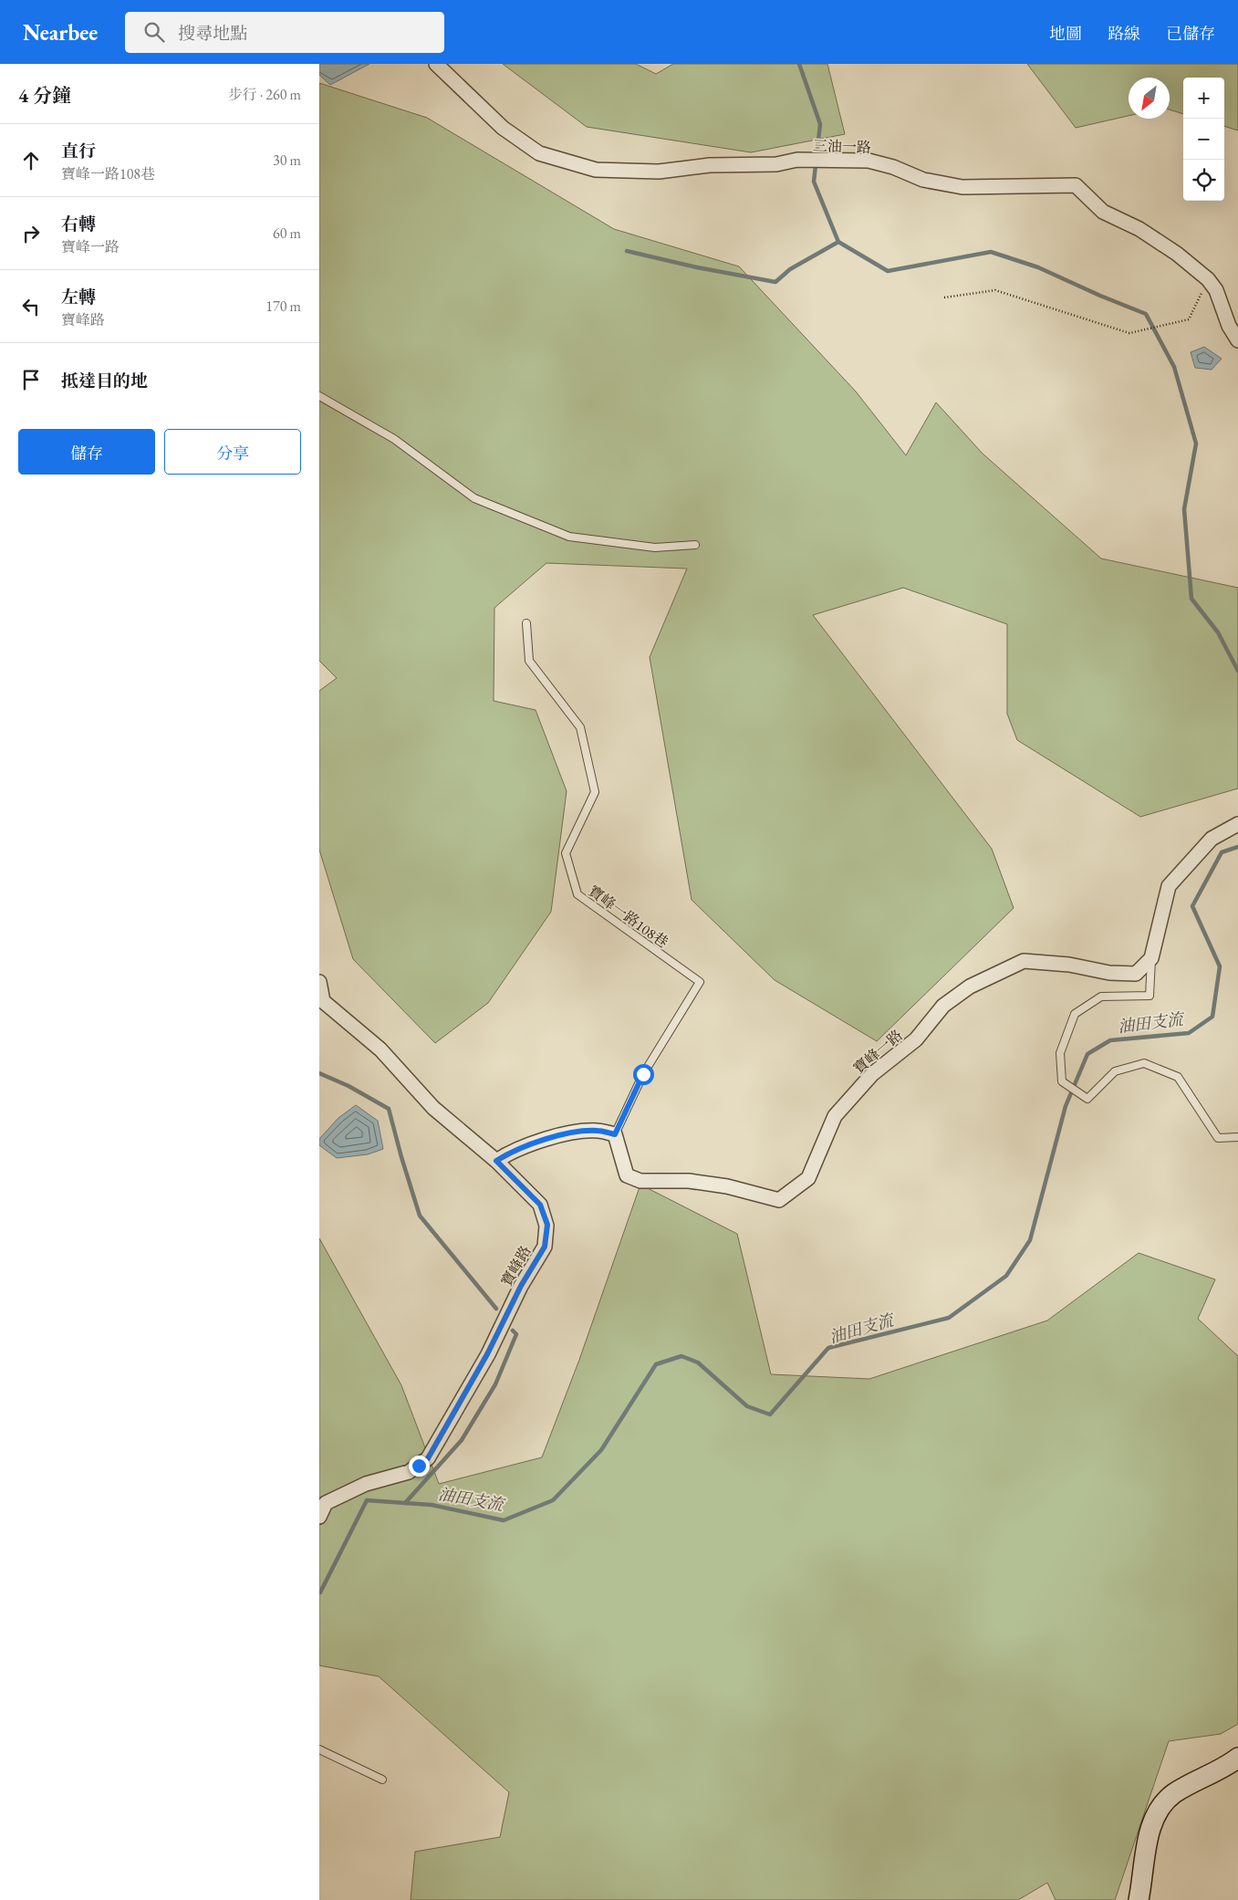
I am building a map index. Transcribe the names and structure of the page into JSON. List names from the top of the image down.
{
  "streets": {
    "street": ["三油一路", "寶峰一路", "寶峰路"],
    "lane": ["寶峰一路108巷"]
  },
  "crossings": [
    ["寶峰一路108巷", "寶峰一路"]
  ],
  "water": ["油田支流"],
  "north": "bottom left",
  "page": {
    "header": "Nearbee",
    "search": "搜尋地點",
    "nav": ["地圖", "路線", "已儲存"],
    "heading": ["4 分鐘", "步行 · 260 m"],
    "map_buttons": ["+", "−"],
    "list": [
      ["直行", "寶峰一路108巷", "30 m"],
      ["右轉", "寶峰一路", "60 m"],
      ["左轉", "寶峰路", "170 m"],
      "抵達目的地"
    ],
    "buttons": ["儲存", "分享"]
  }
}
